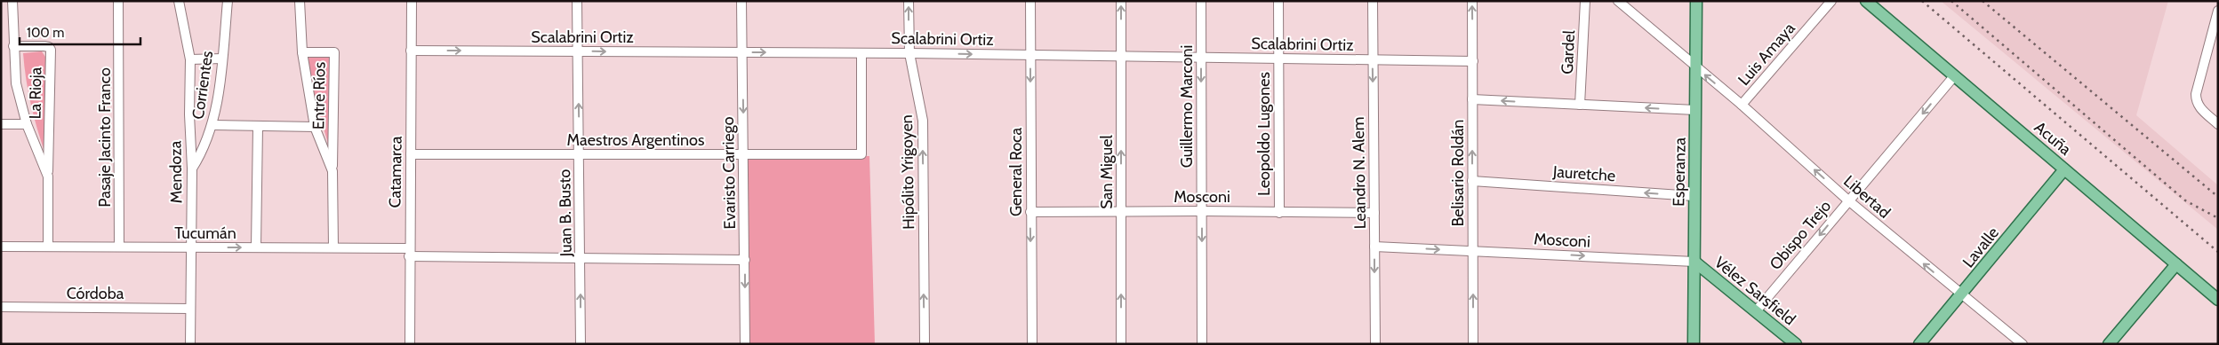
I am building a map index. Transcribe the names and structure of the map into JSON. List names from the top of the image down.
{
  "streets": {
    "main road": [
      "Acuña",
      "Esperanza",
      "Lavalle",
      "Vélez Sarsfield"
    ],
    "street": [
      "Scalabrini Ortiz",
      "Gardel",
      "Luis Amaya",
      "Corrientes",
      "La Rioja",
      "Entre Ríos",
      "Guillermo Marconi",
      "Leopoldo Lugones",
      "Pasaje Jacinto Franco",
      "Maestros Argentinos",
      "Mendoza",
      "Catamarca",
      "Hipólito Yrigoyen",
      "General Roca",
      "San Miguel",
      "Evaristo Carriego",
      "Leandro N. Alem",
      "Belisario Roldán",
      "Jauretche",
      "Mosconi",
      "Libertad",
      "Juan B. Busto",
      "Tucumán",
      "Obispo Trejo",
      "Córdoba"
    ]
  },
  "crossings": [
    ["Scalabrini Ortiz", "Guillermo Marconi"],
    ["Scalabrini Ortiz", "Leopoldo Lugones"],
    ["Scalabrini Ortiz", "Maestros Argentinos"],
    ["Scalabrini Ortiz", "Catamarca"],
    ["Scalabrini Ortiz", "Hipólito Yrigoyen"],
    ["Scalabrini Ortiz", "General Roca"],
    ["Scalabrini Ortiz", "San Miguel"],
    ["Scalabrini Ortiz", "Evaristo Carriego"],
    ["Scalabrini Ortiz", "Leandro N. Alem"],
    ["Scalabrini Ortiz", "Belisario Roldán"],
    ["Scalabrini Ortiz", "Juan B. Busto"],
    ["Luis Amaya", "Libertad"],
    ["Corrientes", "Mendoza"],
    ["La Rioja", "Tucumán"],
    ["Entre Ríos", "Tucumán"],
    ["Guillermo Marconi", "Mosconi"],
    ["Leopoldo Lugones", "Mosconi"],
    ["Pasaje Jacinto Franco", "Tucumán"],
    ["Acuña", "Obispo Trejo"],
    ["Acuña", "Lavalle"],
    ["Maestros Argentinos", "Catamarca"],
    ["Maestros Argentinos", "Evaristo Carriego"],
    ["Maestros Argentinos", "Juan B. Busto"],
    ["Mendoza", "Tucumán"],
    ["Mendoza", "Córdoba"],
    ["Catamarca", "Tucumán"],
    ["General Roca", "Mosconi"],
    ["San Miguel", "Mosconi"],
    ["Esperanza", "Jauretche"],
    ["Esperanza", "Mosconi"],
    ["Esperanza", "Libertad"],
    ["Esperanza", "Vélez Sarsfield"],
    ["Evaristo Carriego", "Tucumán"],
    ["Leandro N. Alem", "Mosconi"],
    ["Belisario Roldán", "Jauretche"],
    ["Belisario Roldán", "Mosconi"],
    ["Mosconi", "Vélez Sarsfield"],
    ["Libertad", "Obispo Trejo"],
    ["Libertad", "Lavalle"],
    ["Juan B. Busto", "Tucumán"],
    ["Obispo Trejo", "Vélez Sarsfield"]
  ],
  "one_way": [
    "Scalabrini Ortiz",
    "Guillermo Marconi",
    "Hipólito Yrigoyen",
    "General Roca",
    "San Miguel",
    "Evaristo Carriego",
    "Leandro N. Alem",
    "Belisario Roldán",
    "Jauretche",
    "Mosconi",
    "Libertad",
    "Juan B. Busto",
    "Obispo Trejo"
  ],
  "scale_bar": "100 m"
}
